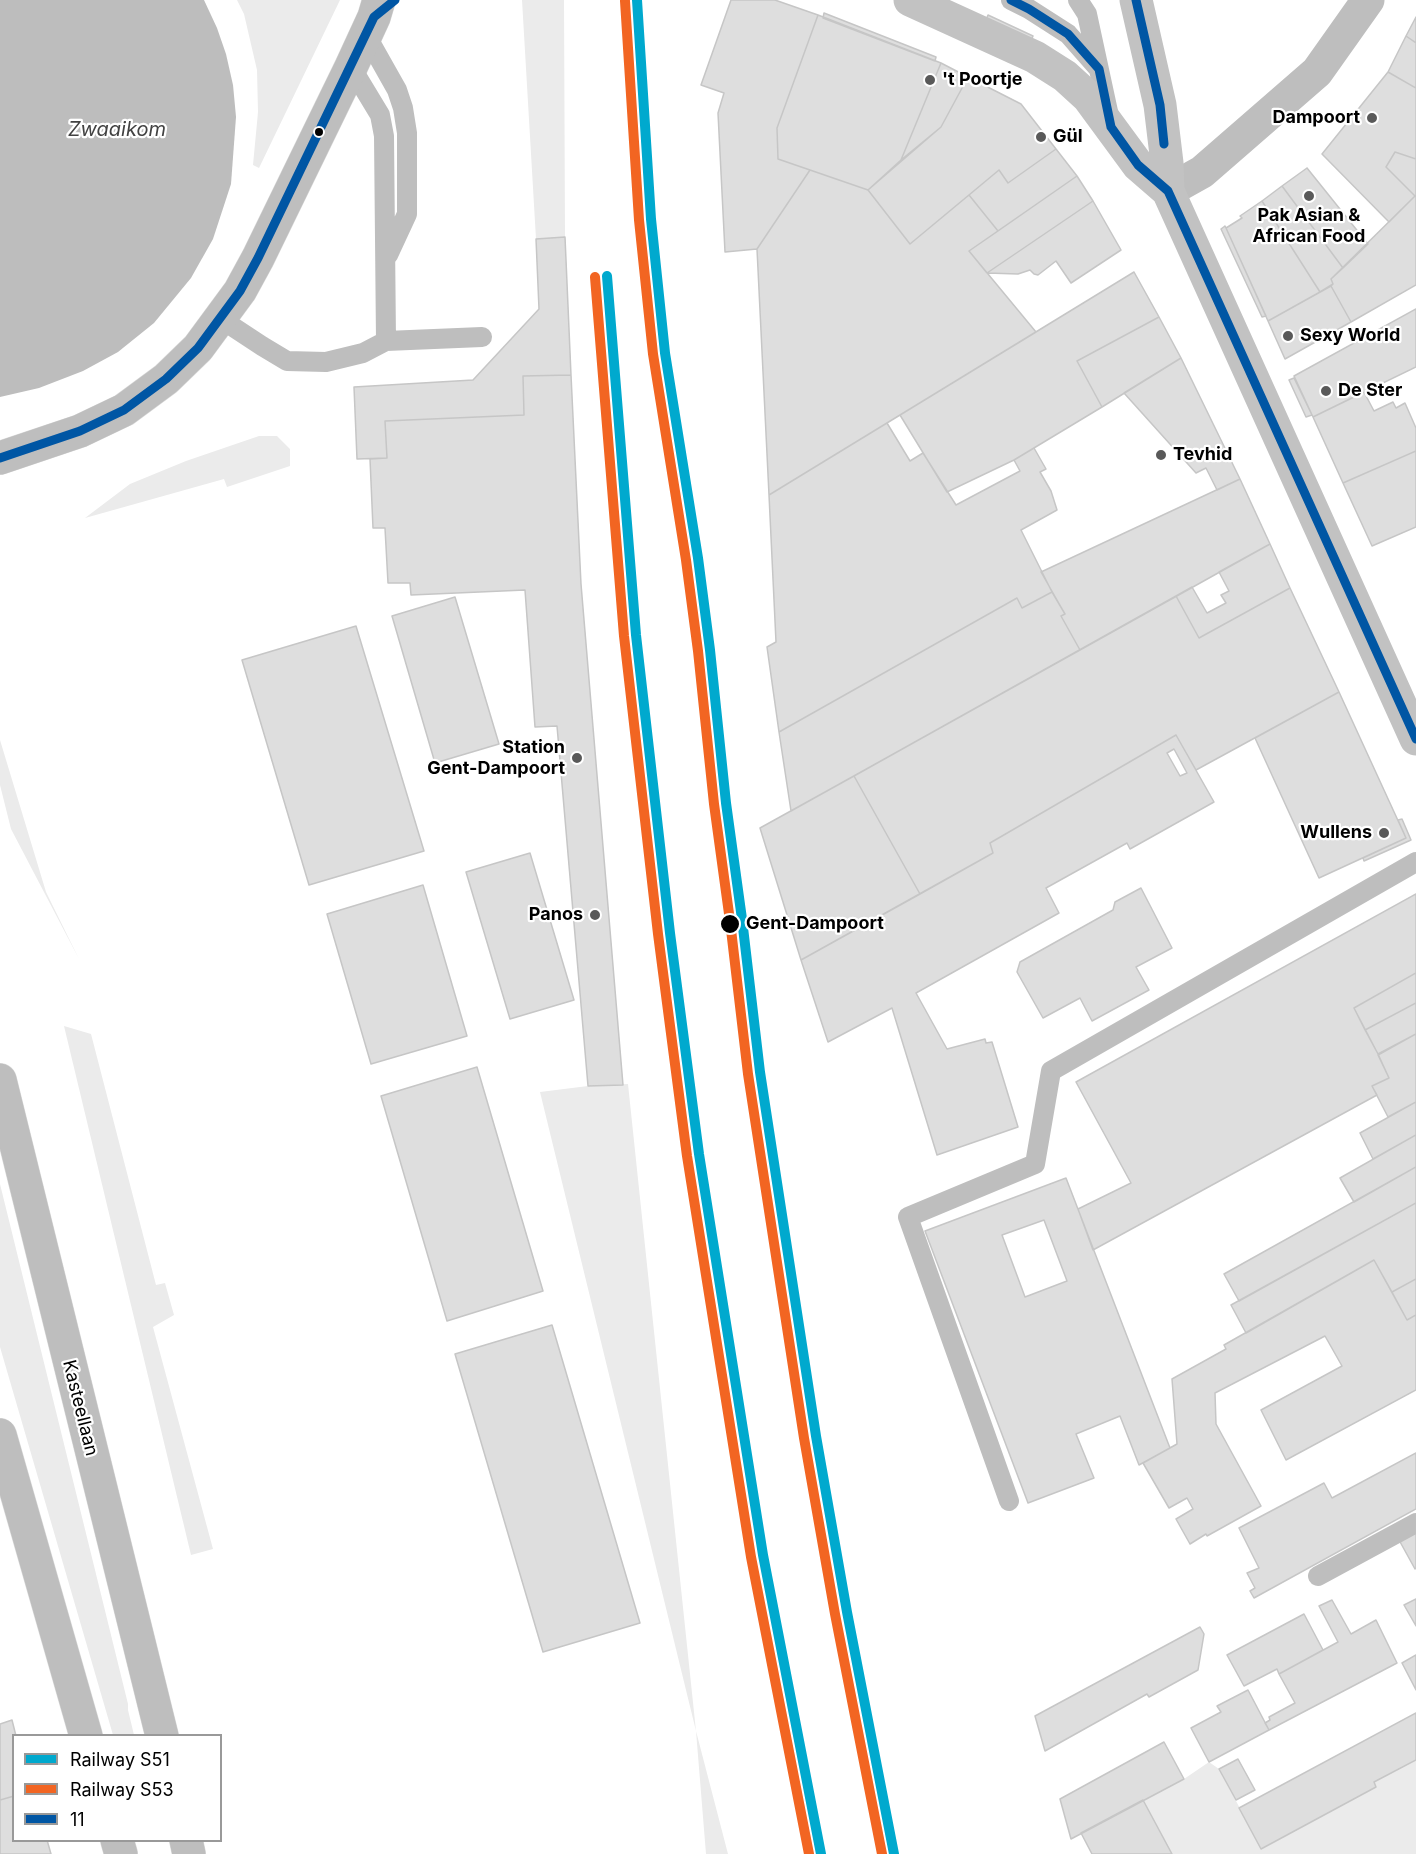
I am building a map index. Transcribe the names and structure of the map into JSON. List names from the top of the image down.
{
  "streets": {
    "main road": ["Kasteellaan"]
  },
  "water": ["Zwaaikom"],
  "places": [
    "'t Poortje",
    "Dampoort",
    "Gül",
    "Pak Asian & African Food",
    "Sexy World",
    "De Ster",
    "Tevhid",
    "Station Gent-Dampoort",
    "Wullens",
    "Panos",
    "Gent-Dampoort"
  ],
  "lines": ["rail line S51", "transit line 11", "rail line S53"],
  "legend": ["Railway S51", "Railway S53", "11"]
}
